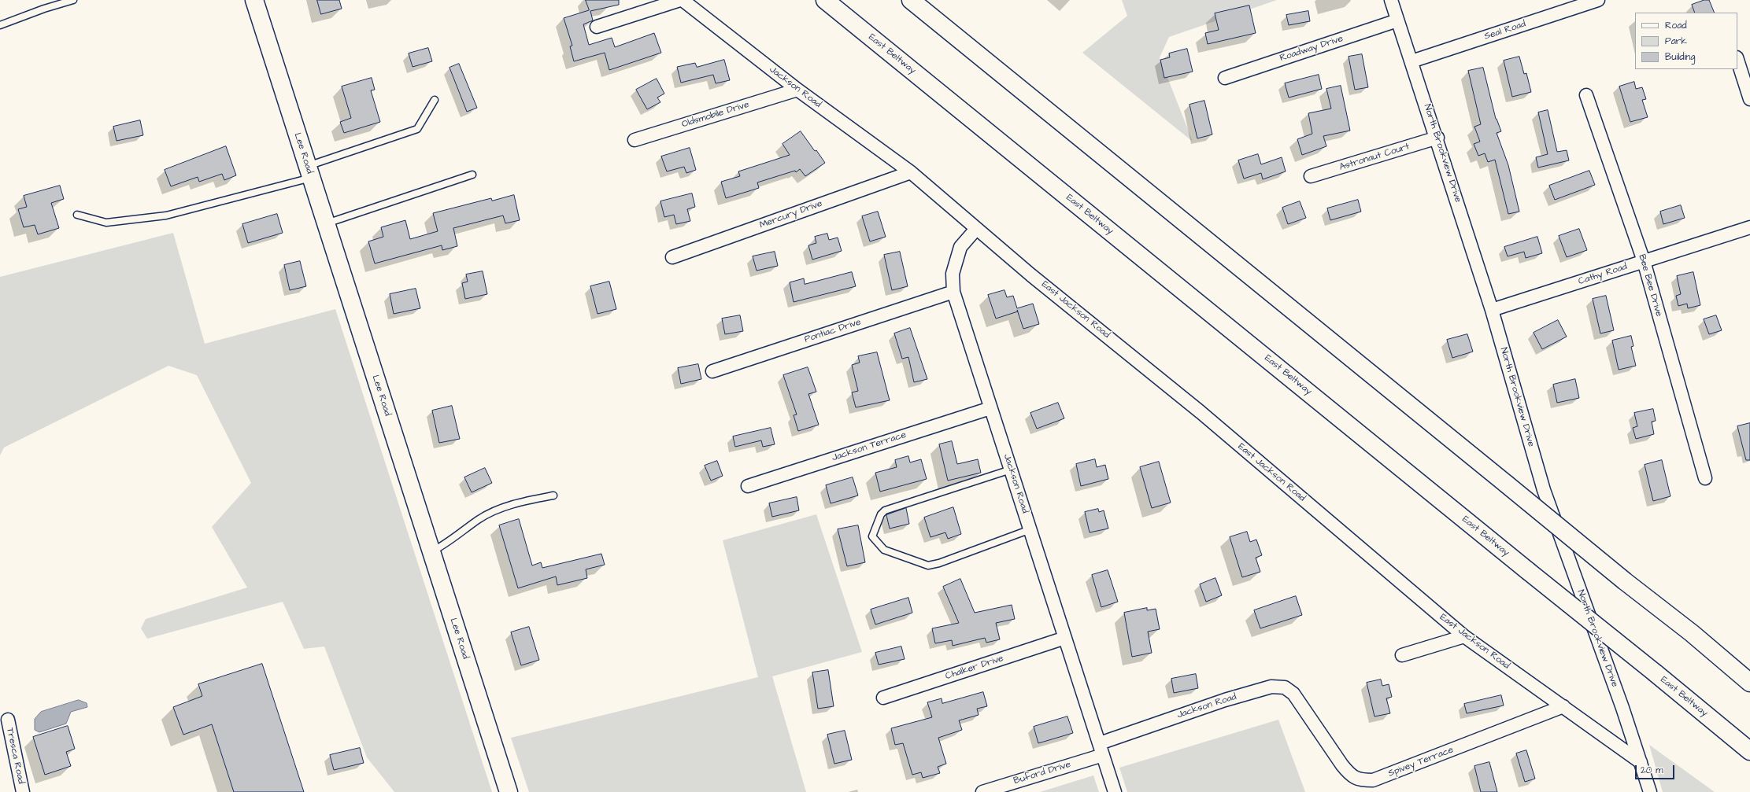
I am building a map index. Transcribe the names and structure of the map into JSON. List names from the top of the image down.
{
  "streets": {
    "main road": ["East Beltway", "Lee Road"],
    "street": [
      "Seal Road",
      "Roadway Drive",
      "Jackson Road",
      "Oldsmobile Drive",
      "North Brookview Drive",
      "Astronaut Court",
      "Mercury Drive",
      "Cathy Road",
      "Bee Bee Drive",
      "East Jackson Road",
      "Pontiac Drive",
      "Jackson Terrace",
      "Chalker Drive",
      "Tresca Road",
      "Spivey Terrace",
      "Buford Drive"
    ]
  },
  "crossings": [
    ["Seal Road", "North Brookview Drive"],
    ["Roadway Drive", "North Brookview Drive"],
    ["Jackson Road", "Oldsmobile Drive"],
    ["Jackson Road", "Mercury Drive"],
    ["Jackson Road", "East Jackson Road"],
    ["Jackson Road", "Pontiac Drive"],
    ["Jackson Road", "Jackson Terrace"],
    ["Jackson Road", "Chalker Drive"],
    ["Jackson Road", "Spivey Terrace"],
    ["Jackson Road", "Buford Drive"],
    ["North Brookview Drive", "Astronaut Court"],
    ["North Brookview Drive", "Cathy Road"],
    ["North Brookview Drive", "East Jackson Road"],
    ["Mercury Drive", "East Jackson Road"],
    ["Cathy Road", "Bee Bee Drive"],
    ["East Jackson Road", "Spivey Terrace"]
  ],
  "legend": ["Road", "Park", "Building"],
  "scale_bar": "20 m"
}
